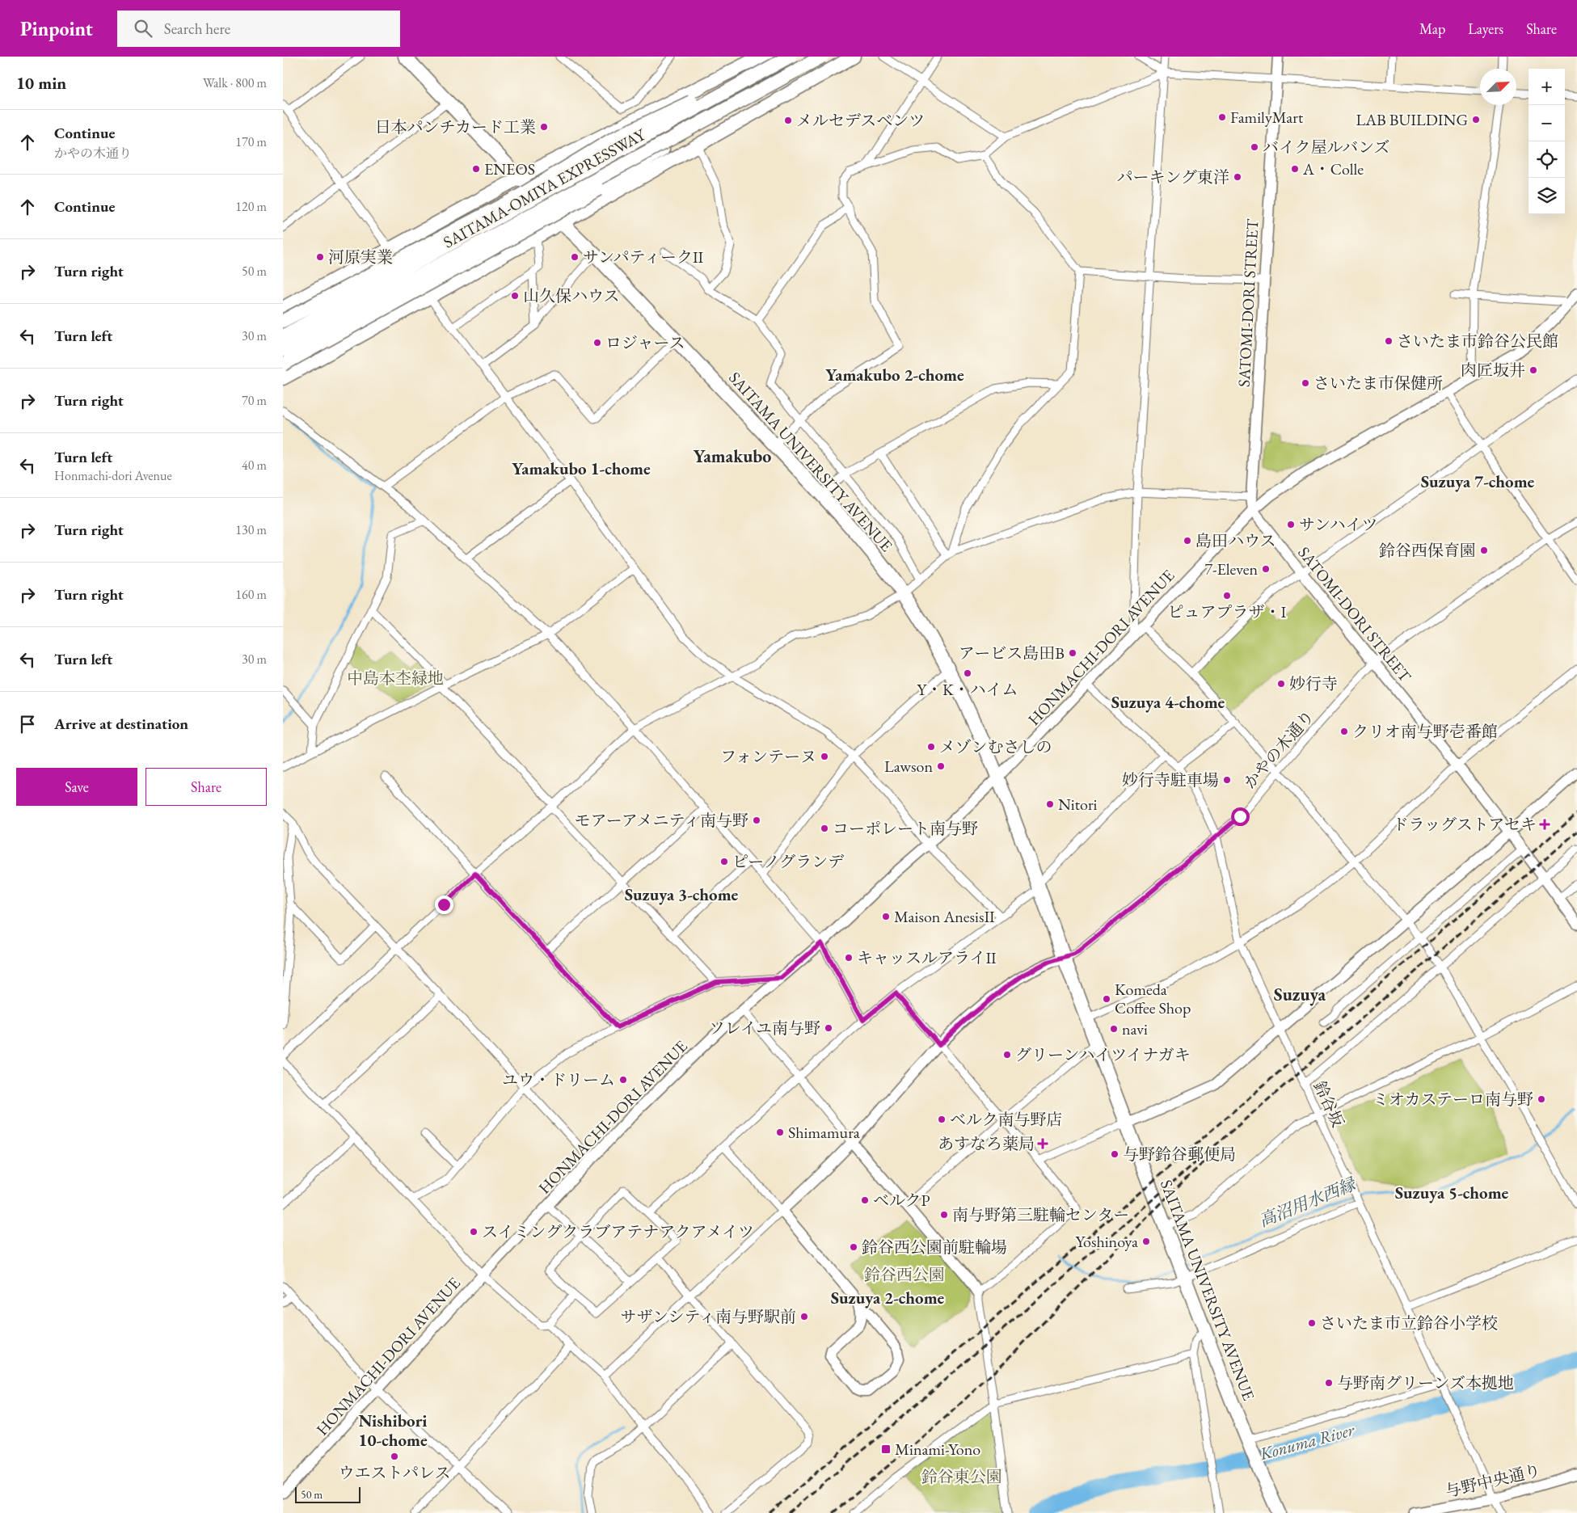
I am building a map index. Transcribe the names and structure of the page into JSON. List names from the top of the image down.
{
  "streets": {
    "highway": ["SAITAMA-OMIYA EXPRESSWAY", "SAITAMA UNIVERSITY AVENUE"],
    "street": [
      "SATOMI-DORI STREET",
      "HONMACHI-DORI AVENUE",
      "かやの木通り",
      "鈴谷坂",
      "与野中央通り"
    ]
  },
  "crossings": [
    ["SATOMI-DORI STREET", "HONMACHI-DORI AVENUE"],
    ["SATOMI-DORI STREET", "かやの木通り"],
    ["SAITAMA UNIVERSITY AVENUE", "HONMACHI-DORI AVENUE"],
    ["SAITAMA UNIVERSITY AVENUE", "かやの木通り"],
    ["HONMACHI-DORI AVENUE", "鈴谷坂"],
    ["かやの木通り", "鈴谷坂"],
    ["鈴谷坂", "与野中央通り"]
  ],
  "districts": [
    "Yamakubo 2-chome",
    "Yamakubo",
    "Yamakubo 1-chome",
    "Suzuya 7-chome",
    "Suzuya 4-chome",
    "Suzuya 3-chome",
    "Suzuya",
    "Suzuya 5-chome",
    "Suzuya 2-chome",
    "Nishibori 10-chome"
  ],
  "water": ["高沼用水西縁", "Konuma River"],
  "parks": ["中島本杢緑地", "鈴谷西公園", "鈴谷東公園"],
  "places": {
    "other": [
      "FamilyMart",
      "LAB BUILDING",
      "メルセデスベンツ",
      "日本パンチカード工業",
      "バイク屋ルバンズ",
      "ENEOS",
      "A・Colle",
      "パーキング東洋",
      "河原実業",
      "サンパティークⅡ",
      "山久保ハウス",
      "さいたま市鈴谷公民館",
      "ロジャース",
      "肉匠坂井",
      "さいたま市保健所",
      "サンハイツ",
      "島田ハウス",
      "鈴谷西保育園",
      "7-Eleven",
      "ピュアプラザ・Ⅰ",
      "アービス島田B",
      "Y・K・ハイム",
      "妙行寺",
      "クリオ南与野壱番館",
      "メゾンむさしの",
      "フォンテーヌ",
      "Lawson",
      "妙行寺駐車場",
      "Nitori",
      "モアーアメニティ南与野",
      "コーポレート南与野",
      "ピーノグランデ",
      "Maison AnesisⅡ",
      "キャッスルアライⅡ",
      "Komeda Coffee Shop",
      "ソレイユ南与野",
      "navi",
      "グリーンハイツイナガキ",
      "ユウ・ドリーム",
      "ミオカステーロ南与野",
      "ベルク南与野店",
      "Shimamura",
      "与野鈴谷郵便局",
      "ベルクP",
      "南与野第三駐輪センター",
      "スイミングクラブアテナアクアメイツ",
      "Yoshinoya",
      "鈴谷西公園前駐輪場",
      "サザンシティ南与野駅前",
      "さいたま市立鈴谷小学校",
      "与野南グリーンズ本拠地",
      "ウエストパレス"
    ],
    "health": ["ドラッグストアセキ", "あすなろ薬局"],
    "transit": ["Minami-Yono"]
  },
  "scale_bar": "50 m",
  "north": "top right",
  "page": {
    "header": "Pinpoint",
    "search": "Search here",
    "nav": ["Map", "Layers", "Share"],
    "heading": ["10 min", "Walk · 800 m"],
    "map_buttons": ["+", "−"],
    "list": [
      ["Continue", "かやの木通り", "170 m"],
      ["Continue", "120 m"],
      ["Turn right", "50 m"],
      ["Turn left", "30 m"],
      ["Turn right", "70 m"],
      ["Turn left", "Honmachi-dori Avenue", "40 m"],
      ["Turn right", "130 m"],
      ["Turn right", "160 m"],
      ["Turn left", "30 m"],
      "Arrive at destination"
    ],
    "buttons": ["Save", "Share"],
    "scale": "50 m"
  }
}
